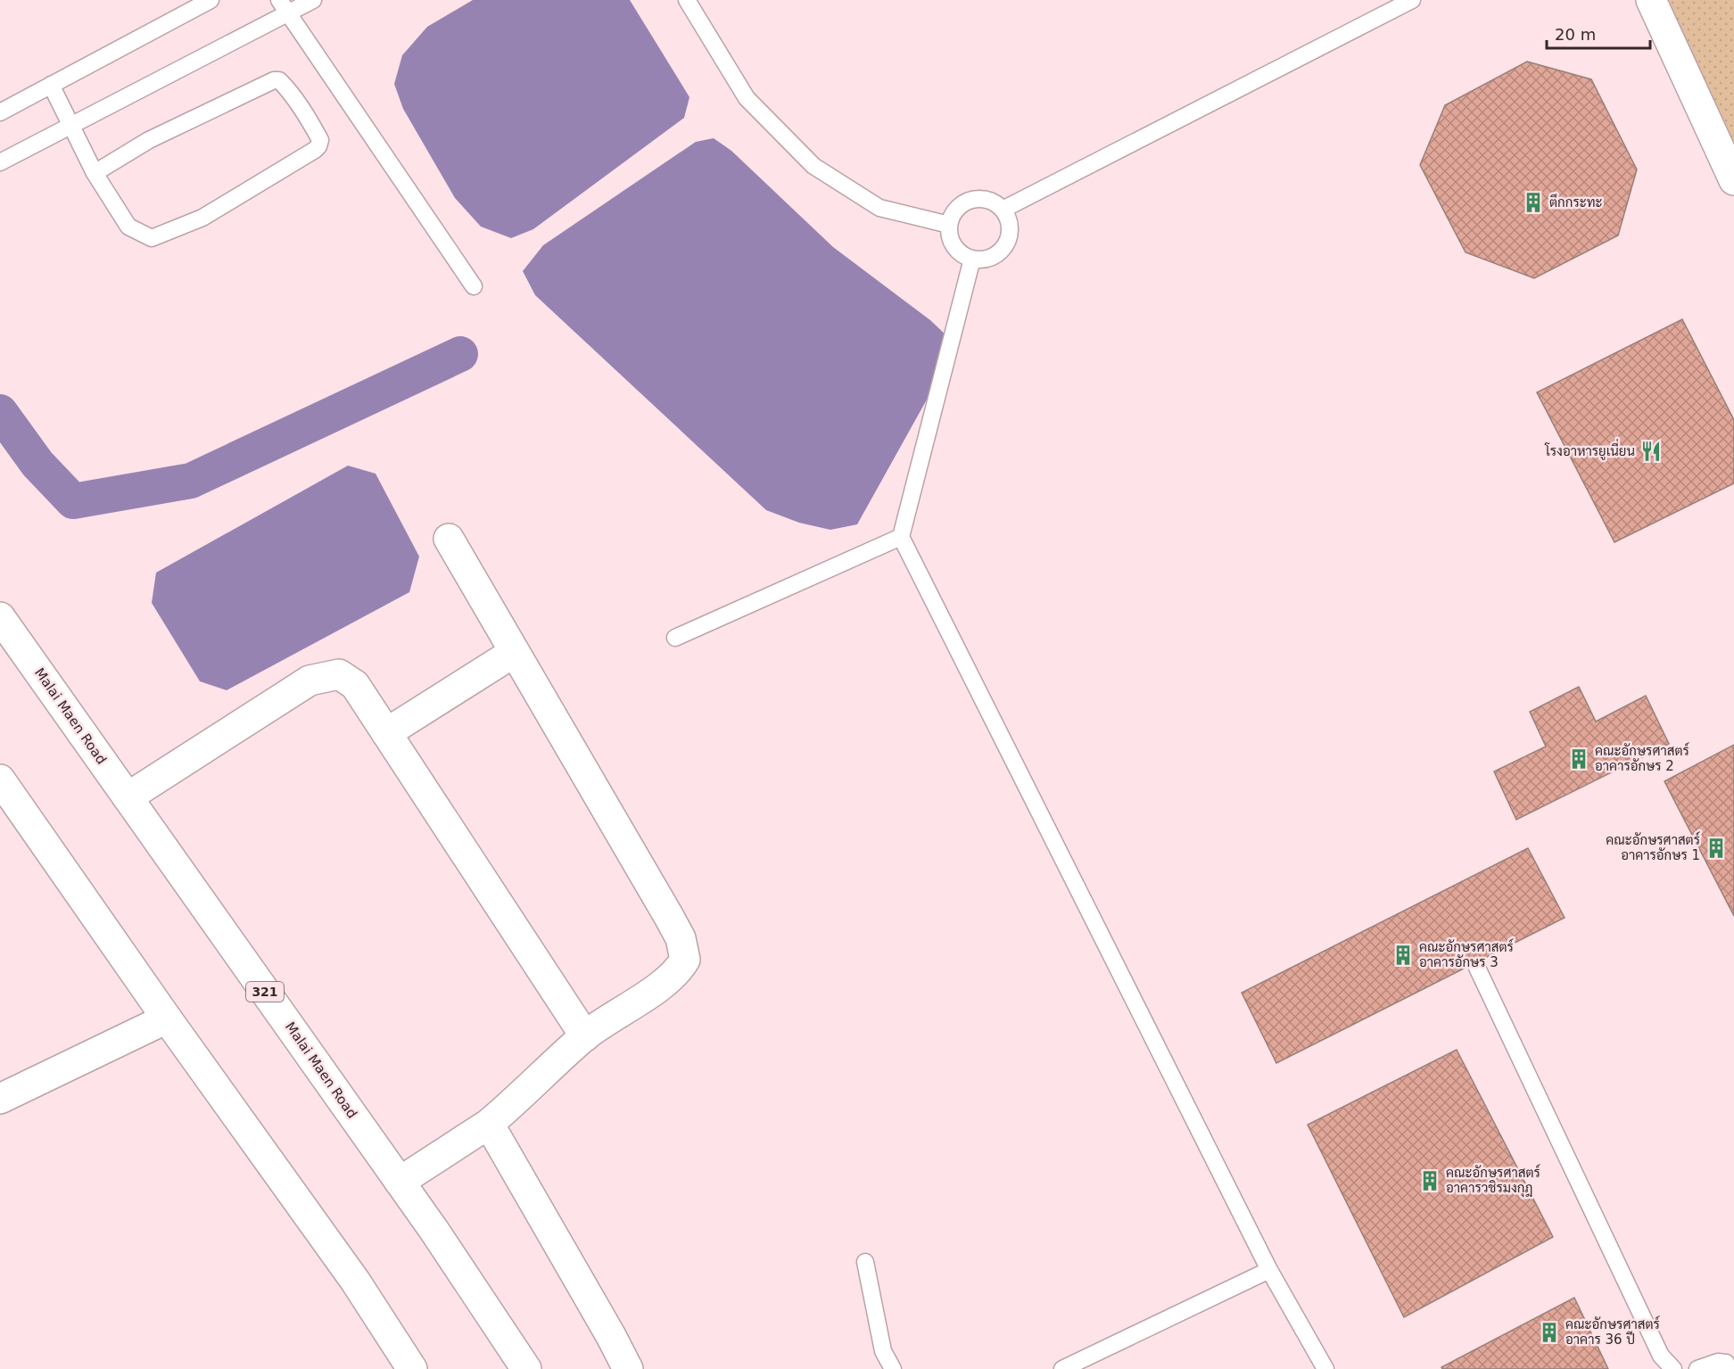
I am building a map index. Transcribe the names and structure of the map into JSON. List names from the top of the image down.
{
  "streets": {
    "main road": ["Malai Maen Road", "321"]
  },
  "places": {
    "building": [
      "ตึกกระทะ",
      "คณะอักษรศาสตร์ อาคารอักษร 2",
      "คณะอักษรศาสตร์ อาคารอักษร 1",
      "คณะอักษรศาสตร์ อาคารอักษร 3",
      "คณะอักษรศาสตร์ อาคารวชิรมงกุฎ",
      "คณะอักษรศาสตร์ อาคาร 36 ปี"
    ],
    "restaurant": ["โรงอาหารยูเนี่ยน"]
  },
  "scale_bar": "20 m"
}
